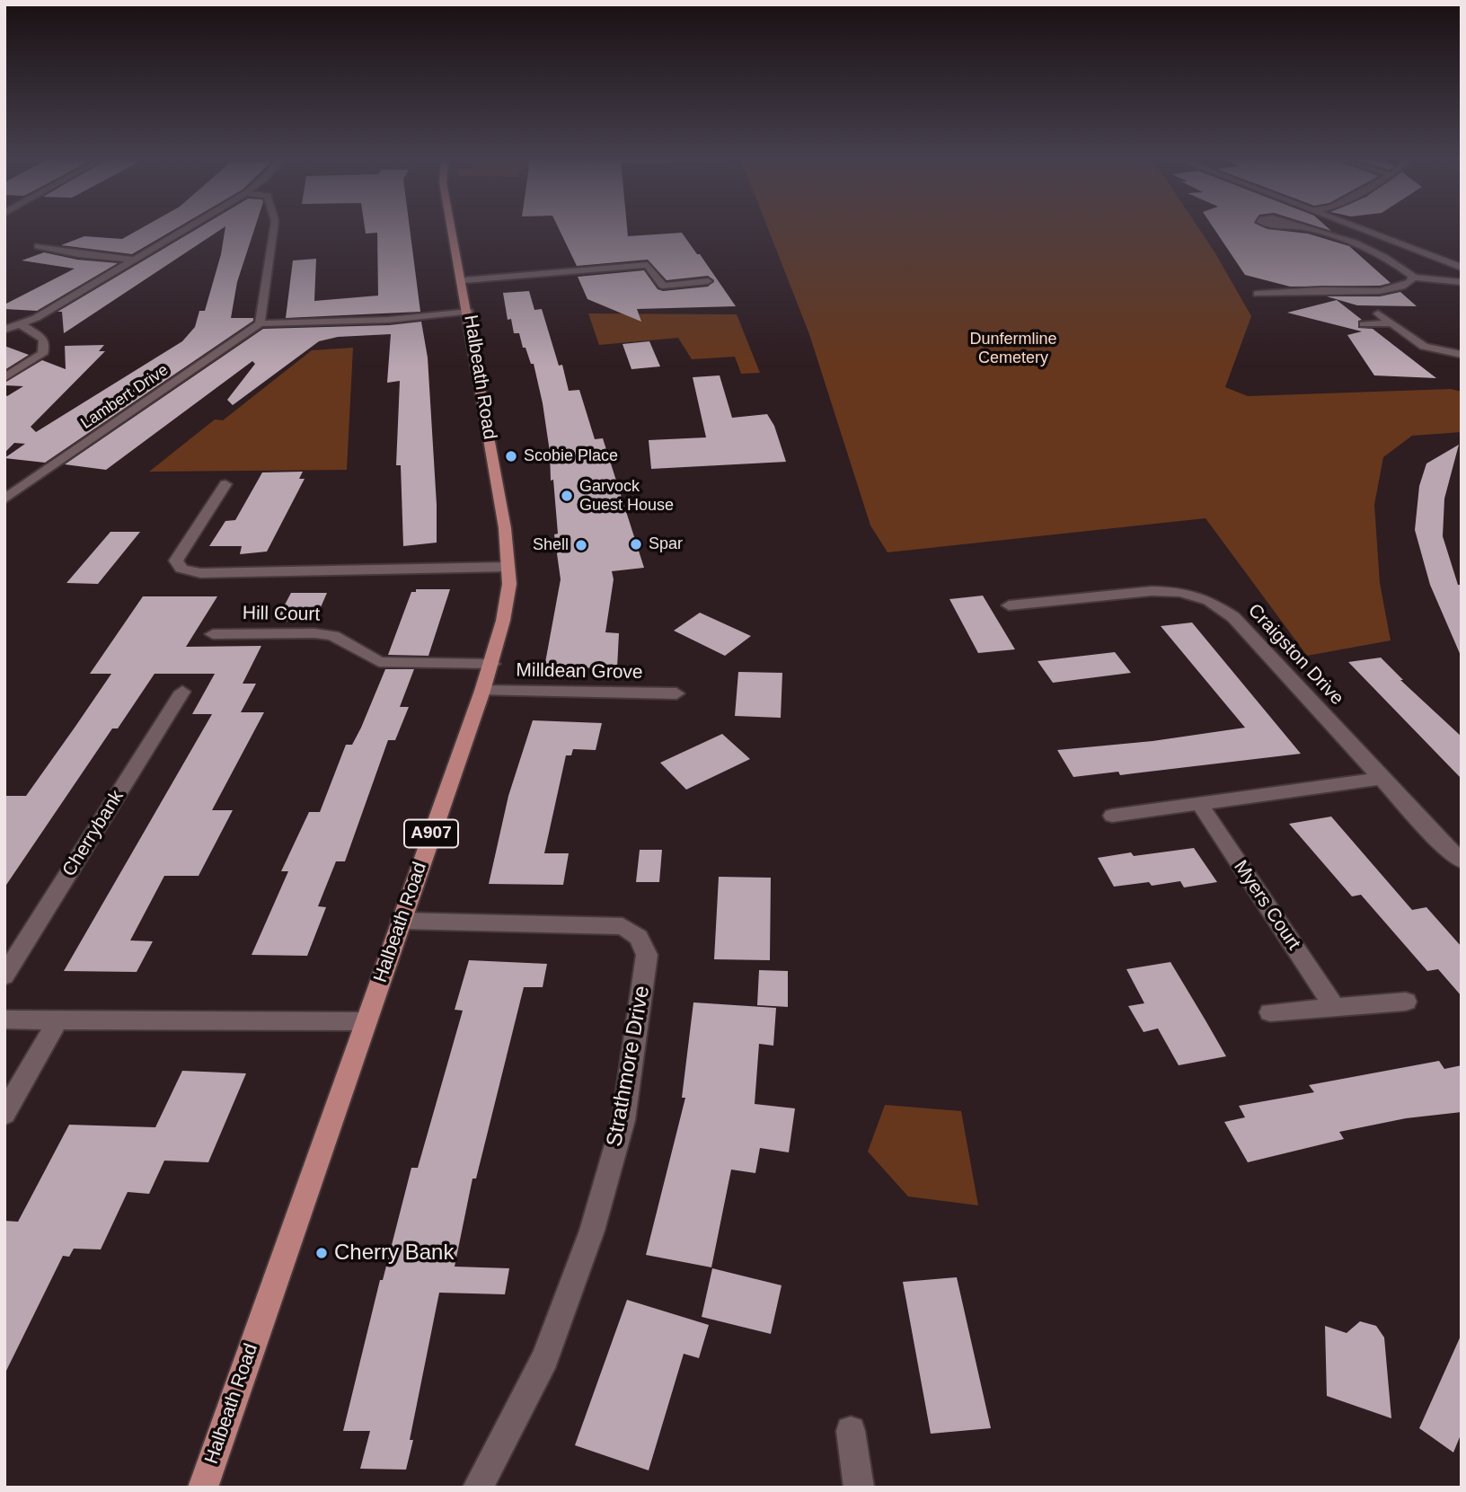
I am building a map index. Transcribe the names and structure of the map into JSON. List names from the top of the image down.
{
  "streets": {
    "main road": ["Halbeath Road", "A907"],
    "street": [
      "Lambert Drive",
      "Hill Court",
      "Craigston Drive",
      "Milldean Grove",
      "Cherrybank",
      "Myers Court",
      "Strathmore Drive"
    ]
  },
  "crossings": [
    ["Halbeath Road", "Hill Court"],
    ["Halbeath Road", "Milldean Grove"],
    ["Halbeath Road", "Strathmore Drive"]
  ],
  "parks": ["Dunfermline Cemetery"],
  "places": [
    "Scobie Place",
    "Garvock Guest House",
    "Spar",
    "Shell",
    "Cherry Bank"
  ]
}
